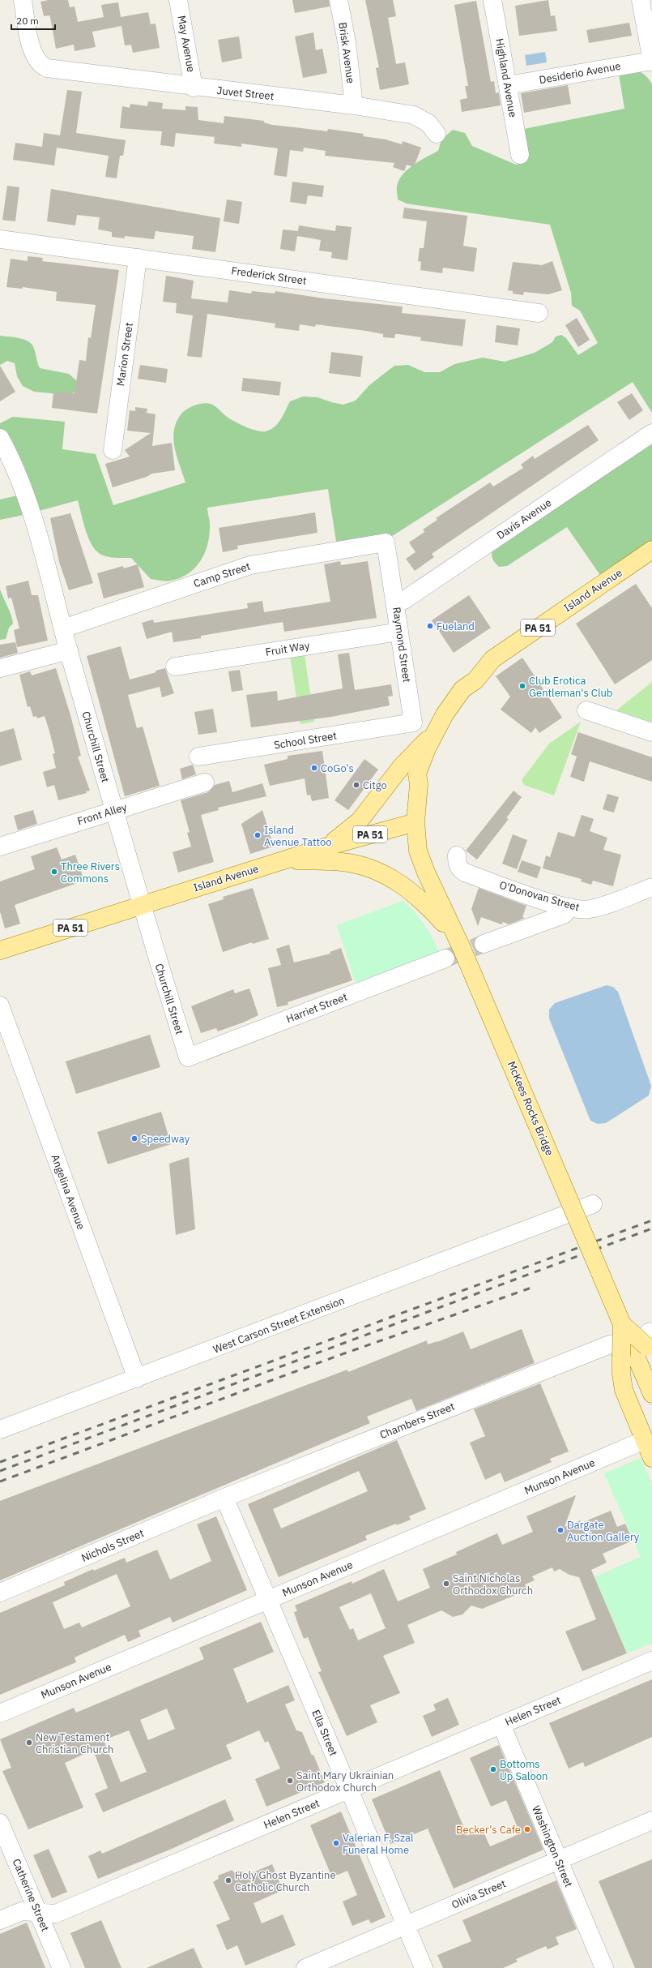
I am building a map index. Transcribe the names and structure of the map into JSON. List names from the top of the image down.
{
  "streets": {
    "main road": ["Island Avenue", "PA 51", "McKees Rocks Bridge"],
    "street": [
      "May Avenue",
      "Brisk Avenue",
      "Desiderio Avenue",
      "Highland Avenue",
      "Juvet Street",
      "Frederick Street",
      "Marion Street",
      "Davis Avenue",
      "Camp Street",
      "Raymond Street",
      "Fruit Way",
      "School Street",
      "Churchill Street",
      "Front Alley",
      "O'Donovan Street",
      "Harriet Street",
      "Angelina Avenue",
      "West Carson Street Extension",
      "Chambers Street",
      "Munson Avenue",
      "Nichols Street",
      "Helen Street",
      "Ella Street",
      "Washington Street",
      "Olivia Street",
      "Catherine Street"
    ]
  },
  "crossings": [
    ["May Avenue", "Juvet Street"],
    ["Brisk Avenue", "Juvet Street"],
    ["Desiderio Avenue", "Highland Avenue"],
    ["Frederick Street", "Marion Street"],
    ["Davis Avenue", "Raymond Street"],
    ["Camp Street", "Raymond Street"],
    ["Camp Street", "Churchill Street"],
    ["Island Avenue", "Churchill Street"],
    ["Island Avenue", "McKees Rocks Bridge"],
    ["Raymond Street", "Fruit Way"],
    ["Raymond Street", "School Street"],
    ["Churchill Street", "Front Alley"],
    ["Churchill Street", "Harriet Street"],
    ["Angelina Avenue", "West Carson Street Extension"],
    ["Chambers Street", "Nichols Street"],
    ["Chambers Street", "Ella Street"],
    ["Munson Avenue", "Ella Street"],
    ["Nichols Street", "Ella Street"],
    ["Helen Street", "Ella Street"],
    ["Helen Street", "Washington Street"],
    ["Helen Street", "Catherine Street"],
    ["Ella Street", "Olivia Street"],
    ["Washington Street", "Olivia Street"]
  ],
  "places": [
    "Fueland",
    "Club Erotica Gentleman's Club",
    "CoGo's",
    "Citgo",
    "Island Avenue Tattoo",
    "Three Rivers Commons",
    "Speedway",
    "Dargate Auction Gallery",
    "Saint Nicholas Orthodox Church",
    "New Testament Christian Church",
    "Bottoms Up Saloon",
    "Saint Mary Ukrainian Orthodox Church",
    "Becker's Cafe",
    "Valerian F. Szal Funeral Home",
    "Holy Ghost Byzantine Catholic Church"
  ],
  "scale_bar": "20 m"
}
